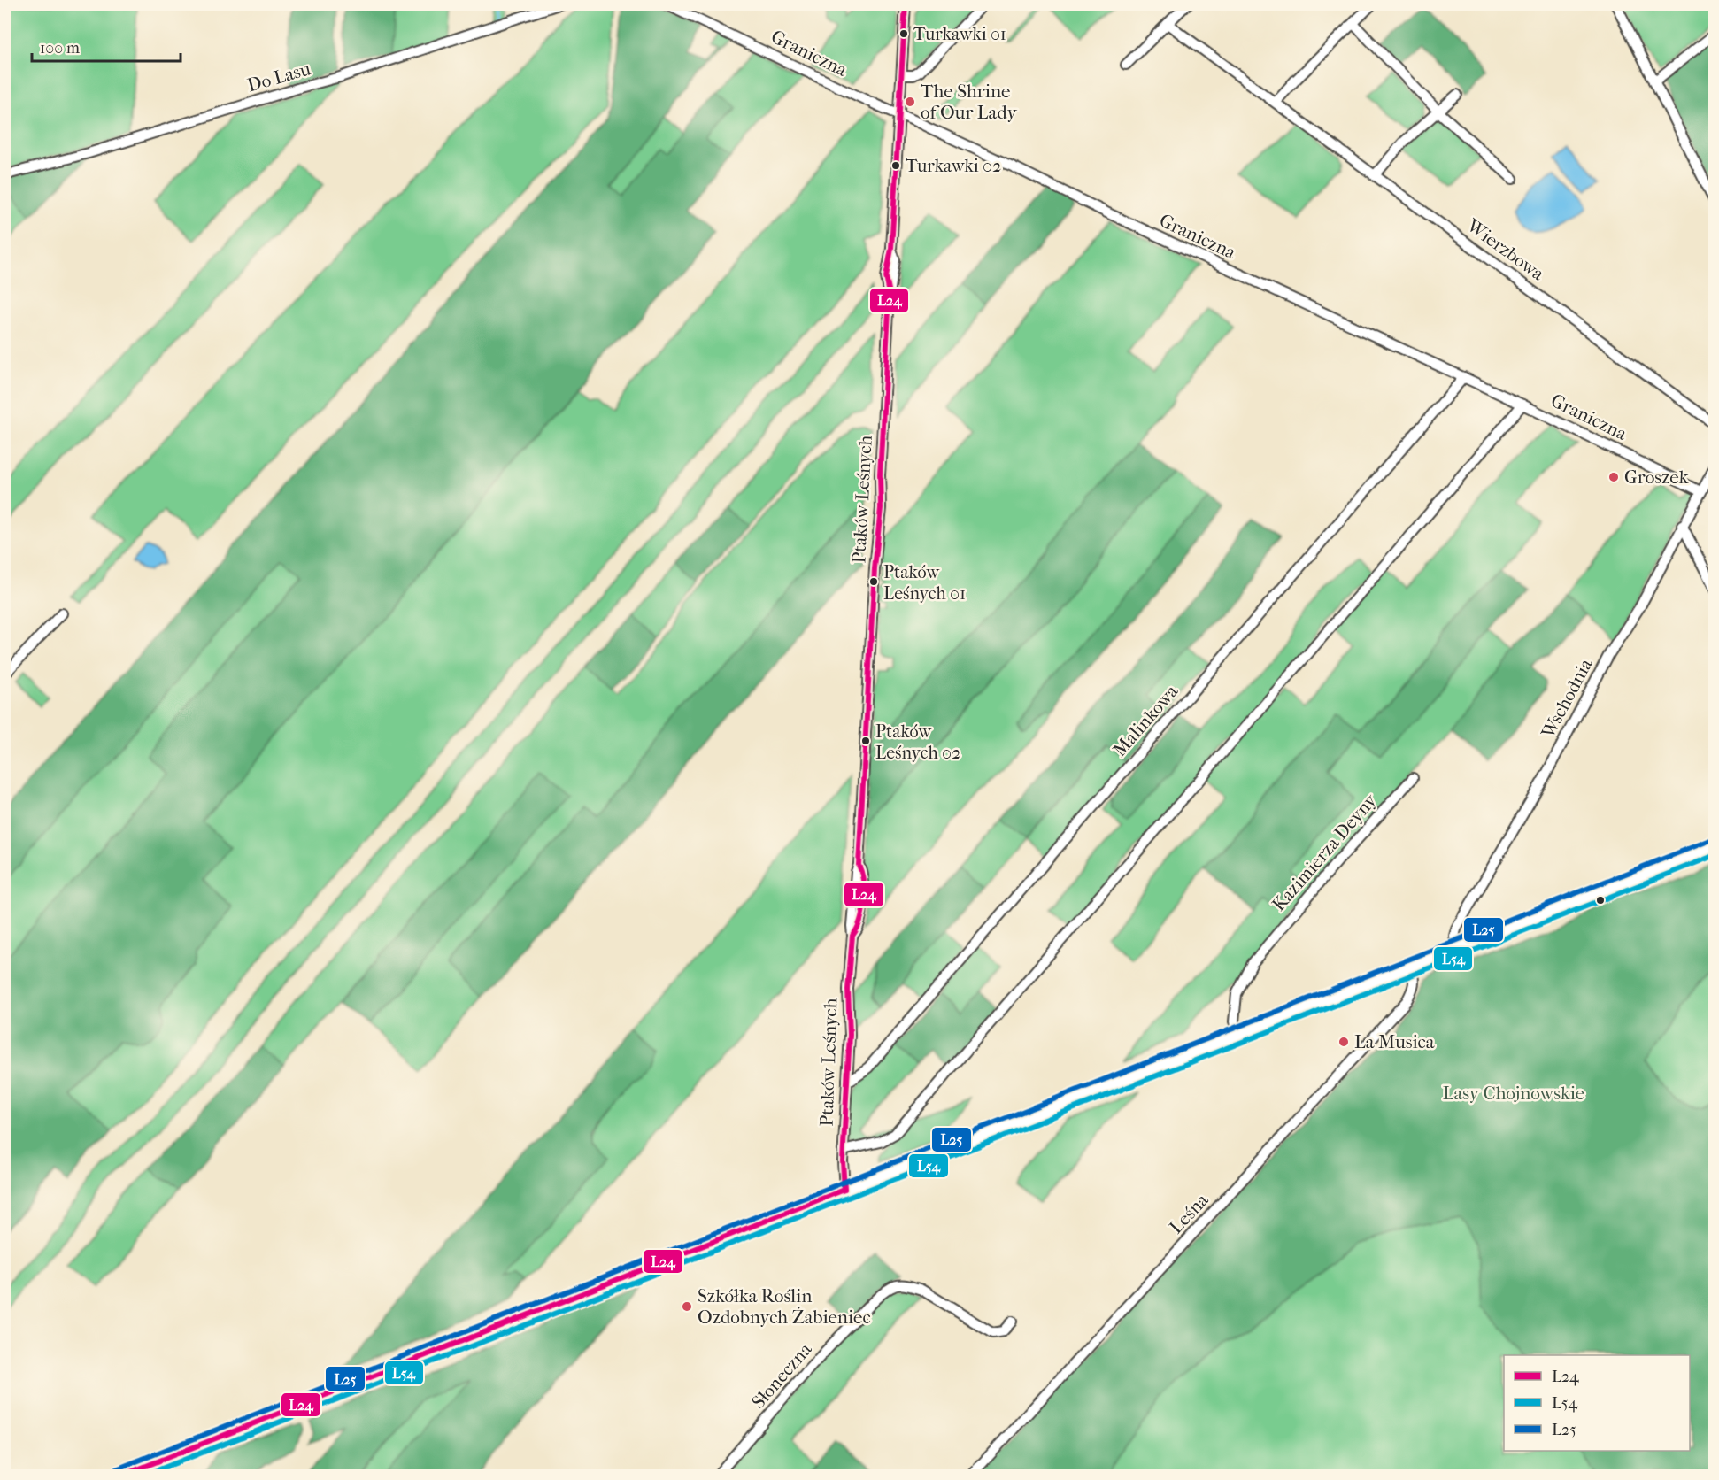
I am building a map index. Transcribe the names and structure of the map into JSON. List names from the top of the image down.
{
  "streets": {
    "street": [
      "Graniczna",
      "Do Lasu",
      "Wierzbowa",
      "Ptaków Leśnych",
      "Wschodnia",
      "Malinkowa",
      "Kazimierza Deyny",
      "Leśna",
      "Słoneczna"
    ]
  },
  "crossings": [
    ["Graniczna", "Ptaków Leśnych"],
    ["Graniczna", "Wschodnia"],
    ["Graniczna", "Malinkowa"],
    ["Ptaków Leśnych", "Malinkowa"]
  ],
  "parks": ["Lasy Chojnowskie"],
  "places": [
    "Turkawki 01",
    "The Shrine of Our Lady",
    "Turkawki 02",
    "Groszek",
    "Ptaków Leśnych 01",
    "Ptaków Leśnych 02",
    "La Musica",
    "Szkółka Roślin Ozdobnych Żabieniec"
  ],
  "lines": ["transit line L24", "transit line L25", "transit line L54"],
  "legend": ["L24", "L54", "L25"],
  "scale_bar": "100 m"
}
